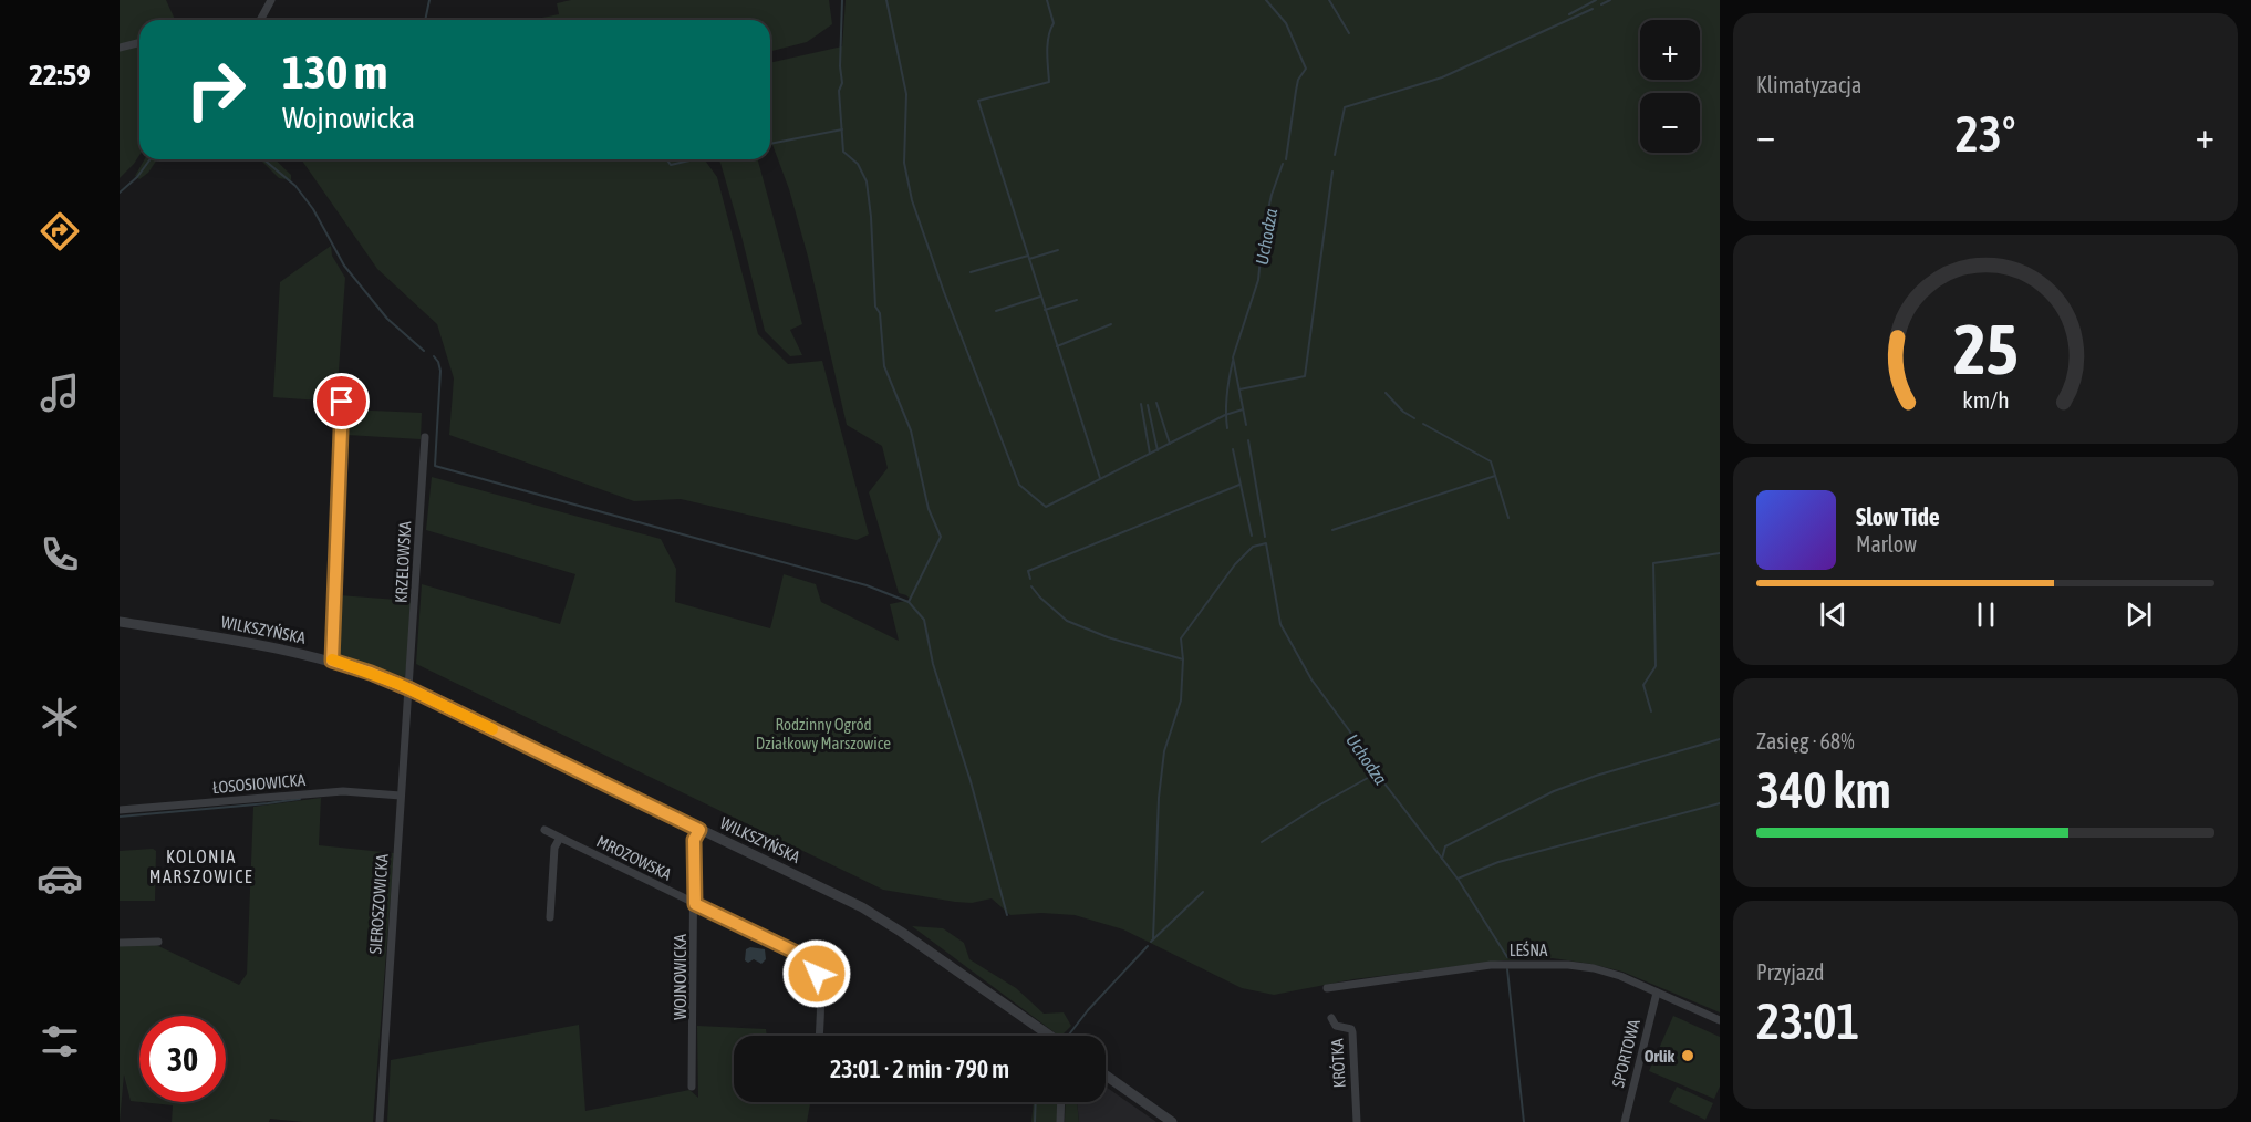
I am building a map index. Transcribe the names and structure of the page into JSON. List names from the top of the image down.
{
  "streets": {
    "street": [
      "KRZELOWSKA",
      "WILKSZYŃSKA",
      "ŁOSOSIOWICKA",
      "MROZOWSKA",
      "SIEROSZOWICKA",
      "LEŚNA",
      "WOJNOWICKA",
      "SPORTOWA",
      "KRÓTKA"
    ]
  },
  "crossings": [
    ["KRZELOWSKA", "WILKSZYŃSKA"],
    ["KRZELOWSKA", "SIEROSZOWICKA"],
    ["WILKSZYŃSKA", "SIEROSZOWICKA"],
    ["WILKSZYŃSKA", "WOJNOWICKA"],
    ["ŁOSOSIOWICKA", "SIEROSZOWICKA"],
    ["MROZOWSKA", "WOJNOWICKA"],
    ["LEŚNA", "SPORTOWA"]
  ],
  "districts": ["KOLONIA MARSZOWICE"],
  "water": ["Uchodza"],
  "parks": ["Rodzinny Ogród Działkowy Marszowice"],
  "places": ["Orlik"],
  "page": {
    "tabs": "22:59",
    "tile": [
      "Klimatyzacja",
      ["Zasięg · 68%", "340 km"],
      ["Przyjazd", "23:01"]
    ],
    "map_buttons": ["+", "−"],
    "turn": ["130 m", "Wojnowicka"],
    "heat": ["−", "23°", "+"],
    "song": ["Slow Tide", "Marlow"],
    "limit": "30",
    "trip": "23:01 · 2 min · 790 m",
    "gauge": ["25", "km/h"]
  }
}
